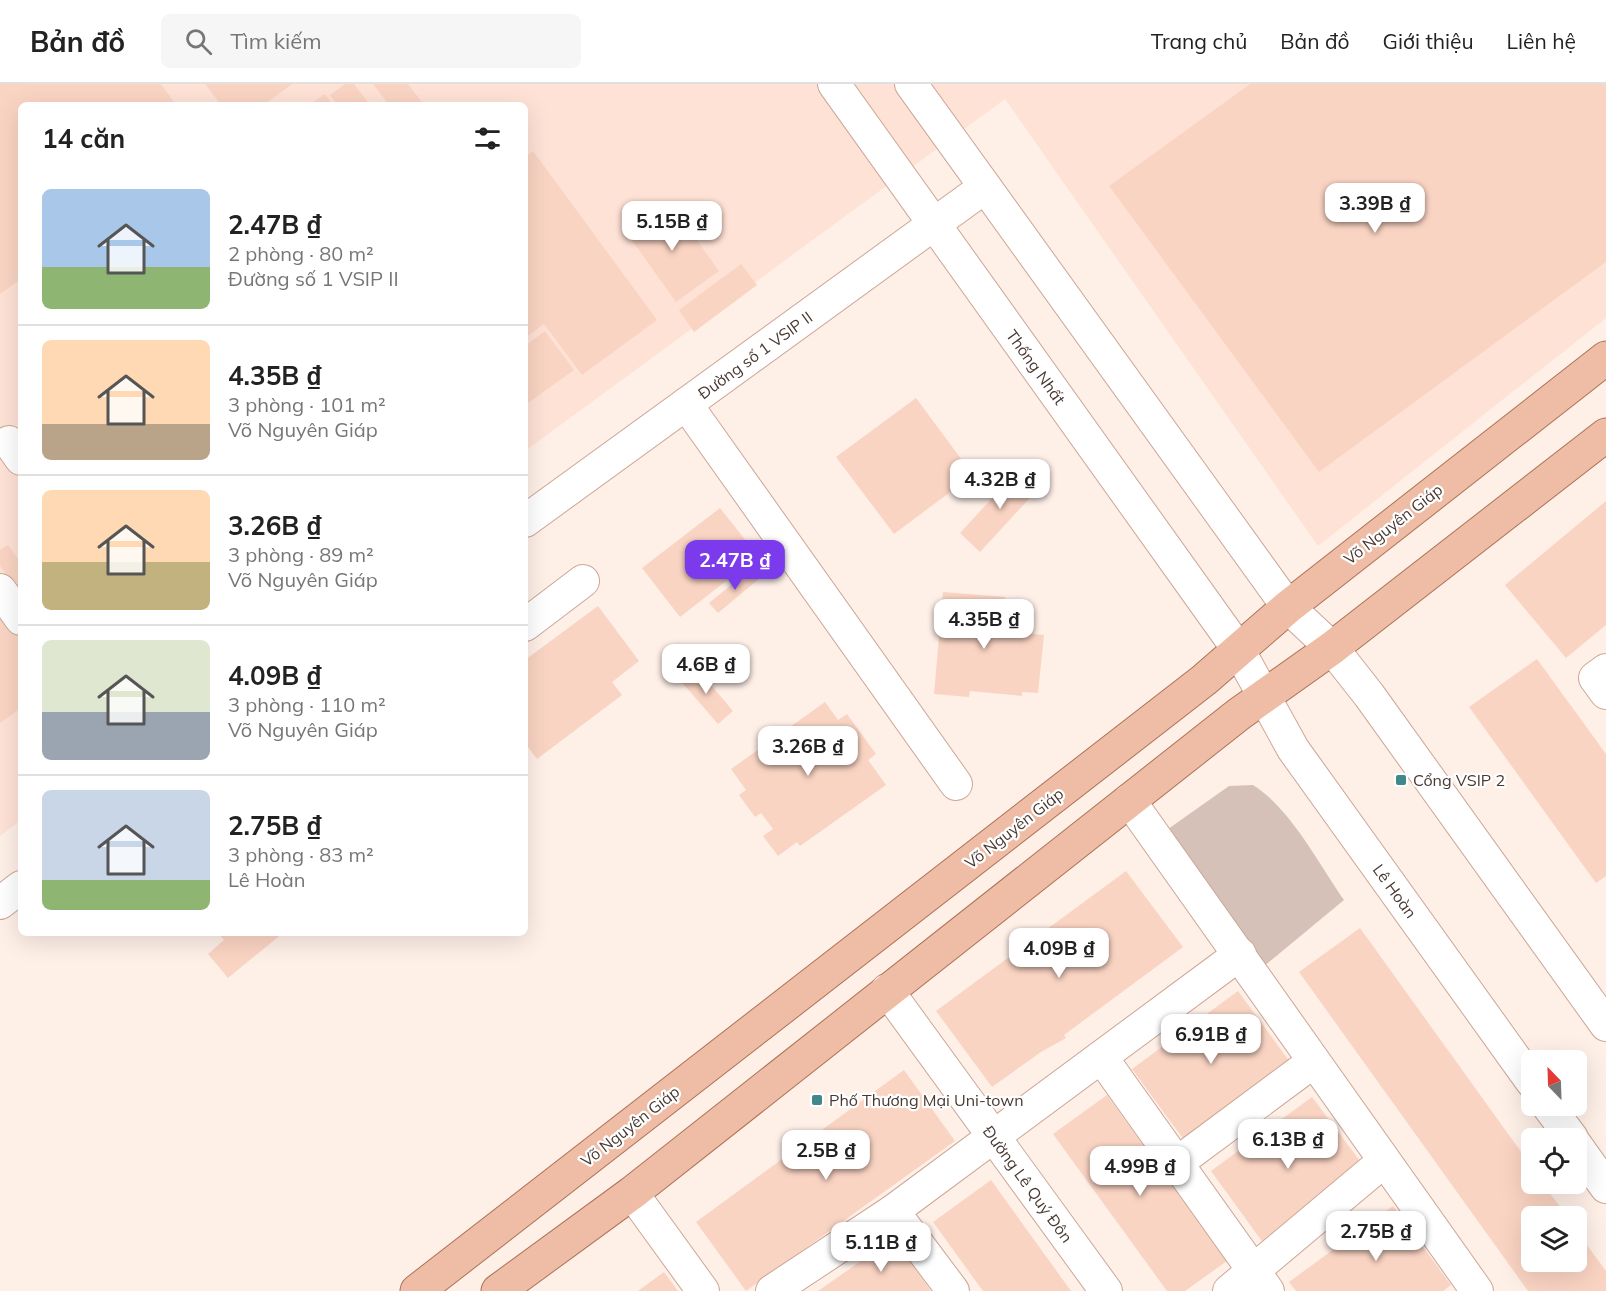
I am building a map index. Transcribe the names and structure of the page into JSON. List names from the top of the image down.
{
  "streets": {
    "main road": ["Võ Nguyên Giáp"],
    "street": [
      "Đường số 1 VSIP II",
      "Thống Nhất",
      "Lê Hoàn",
      "Đường Lê Quý Đôn"
    ]
  },
  "crossings": [
    ["Đường số 1 VSIP II", "Thống Nhất"],
    ["Thống Nhất", "Võ Nguyên Giáp"],
    ["Thống Nhất", "Lê Hoàn"]
  ],
  "places": {
    "transit": ["Cổng VSIP 2", "Phố Thương Mại Uni-town"]
  },
  "north": "top left",
  "page": {
    "header": "Bản đồ",
    "search": "Tìm kiếm",
    "nav": [
      "Trang chủ",
      "Bản đồ",
      "Giới thiệu",
      "Liên hệ"
    ],
    "heading": "14 căn",
    "list": [
      {
        "name": "2.47B ₫",
        "note": "2 phòng · 80 m² · Đường số 1 VSIP II"
      },
      {
        "name": "4.35B ₫",
        "note": "3 phòng · 101 m² · Võ Nguyên Giáp"
      },
      {
        "name": "3.26B ₫",
        "note": "3 phòng · 89 m² · Võ Nguyên Giáp"
      },
      {
        "name": "4.09B ₫",
        "note": "3 phòng · 110 m² · Võ Nguyên Giáp"
      },
      {
        "name": "2.75B ₫",
        "note": "3 phòng · 83 m² · Lê Hoàn"
      }
    ],
    "price": [
      "3.39B ₫",
      "5.15B ₫",
      "4.32B ₫",
      "2.47B ₫",
      "4.35B ₫",
      "4.6B ₫",
      "3.26B ₫",
      "4.09B ₫",
      "6.91B ₫",
      "6.13B ₫",
      "2.5B ₫",
      "4.99B ₫",
      "2.75B ₫",
      "5.11B ₫"
    ]
  }
}
